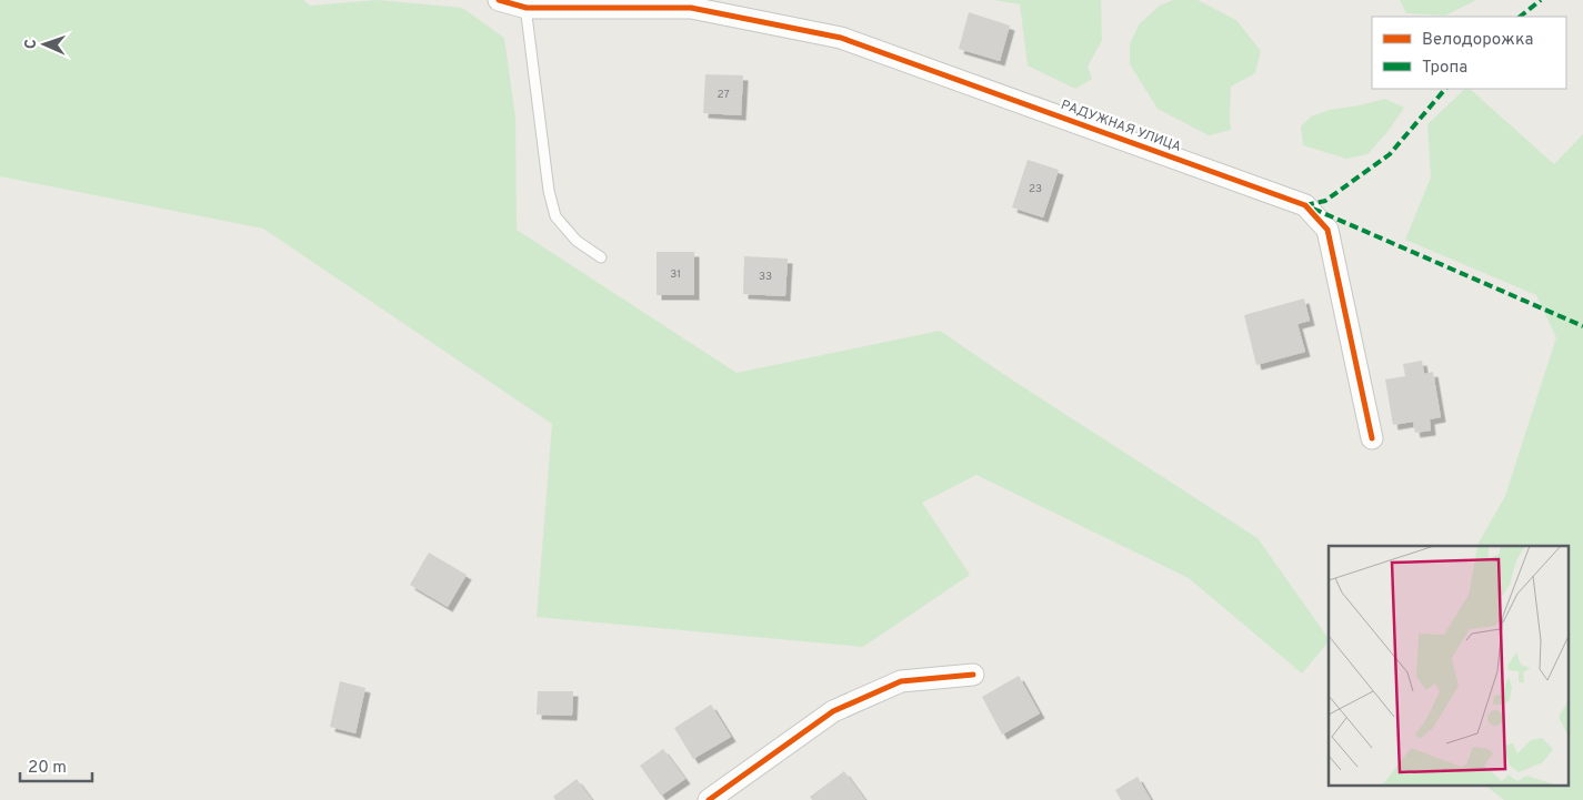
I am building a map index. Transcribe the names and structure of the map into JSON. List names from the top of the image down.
{
  "streets": {
    "street": ["РАДУЖНАЯ УЛИЦА"]
  },
  "house_numbers": [
    "27",
    "23",
    "31",
    "33"
  ],
  "legend": ["Велодорожка", "Тропа"],
  "scale_bar": "20 m",
  "north": "left"
}
